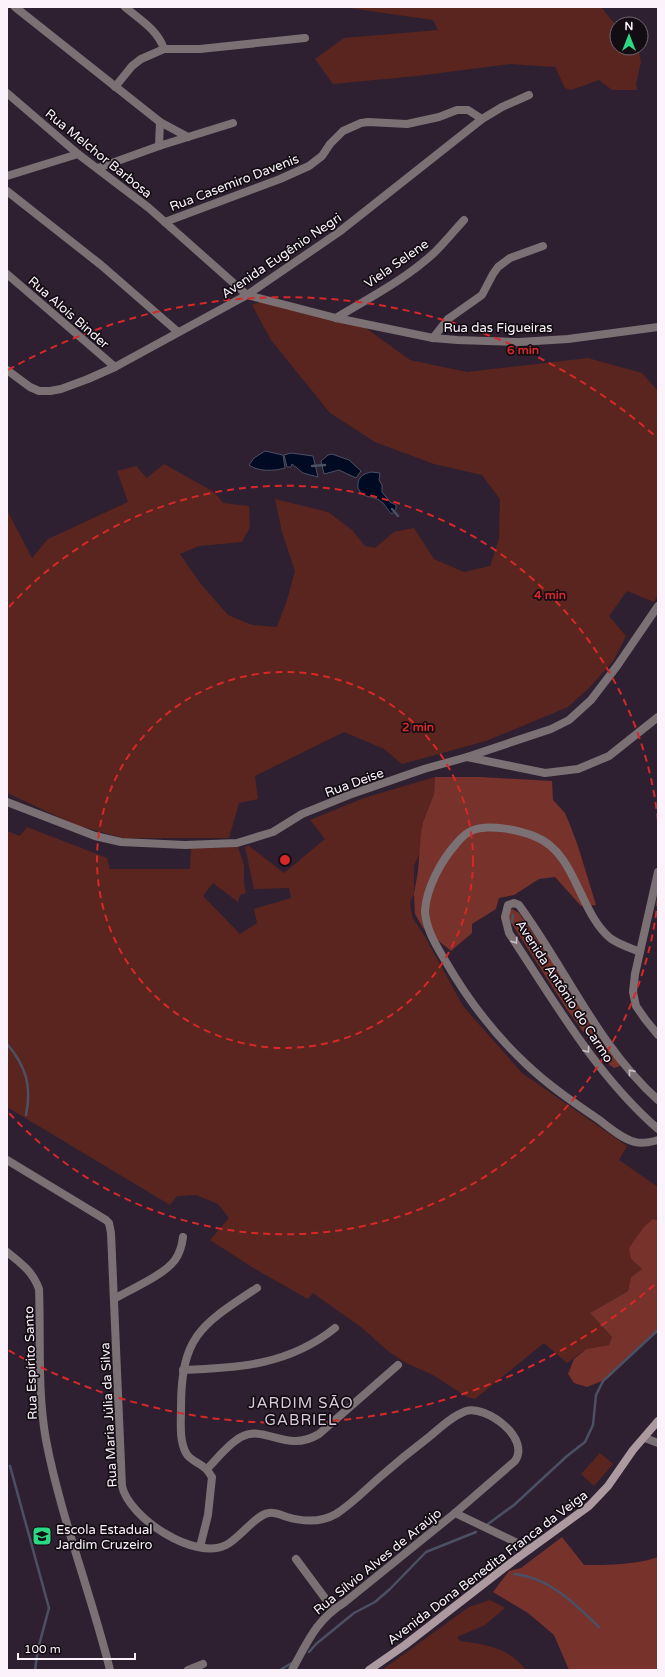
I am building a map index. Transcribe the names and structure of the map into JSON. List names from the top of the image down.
{
  "streets": {
    "main road": ["Avenida Dona Benedita Franca da Veiga"],
    "street": [
      "Rua Melchor Barbosa",
      "Rua Casemiro Davenis",
      "Avenida Eugênio Negri",
      "Viela Selene",
      "Rua Alois Binder",
      "Rua das Figueiras",
      "Rua Deise",
      "Avenida Antônio do Carmo",
      "Rua Espírito Santo",
      "Rua Maria Júlia da Silva",
      "Rua Sílvio Alves de Araújo"
    ]
  },
  "crossings": [
    ["Rua Melchor Barbosa", "Rua Casemiro Davenis"],
    ["Rua Melchor Barbosa", "Avenida Eugênio Negri"],
    ["Rua Melchor Barbosa", "Rua das Figueiras"],
    ["Rua Casemiro Davenis", "Avenida Eugênio Negri"],
    ["Avenida Eugênio Negri", "Rua Alois Binder"],
    ["Avenida Eugênio Negri", "Rua das Figueiras"],
    ["Viela Selene", "Rua das Figueiras"],
    ["Rua Maria Júlia da Silva", "Rua Sílvio Alves de Araújo"],
    ["Rua Sílvio Alves de Araújo", "Avenida Dona Benedita Franca da Veiga"]
  ],
  "districts": ["JARDIM SÃO GABRIEL"],
  "places": {
    "school or university": ["Escola Estadual Jardim Cruzeiro"]
  },
  "scale_bar": "100 m",
  "north": "top",
  "rings": ["6 min", "4 min", "2 min"]
}
